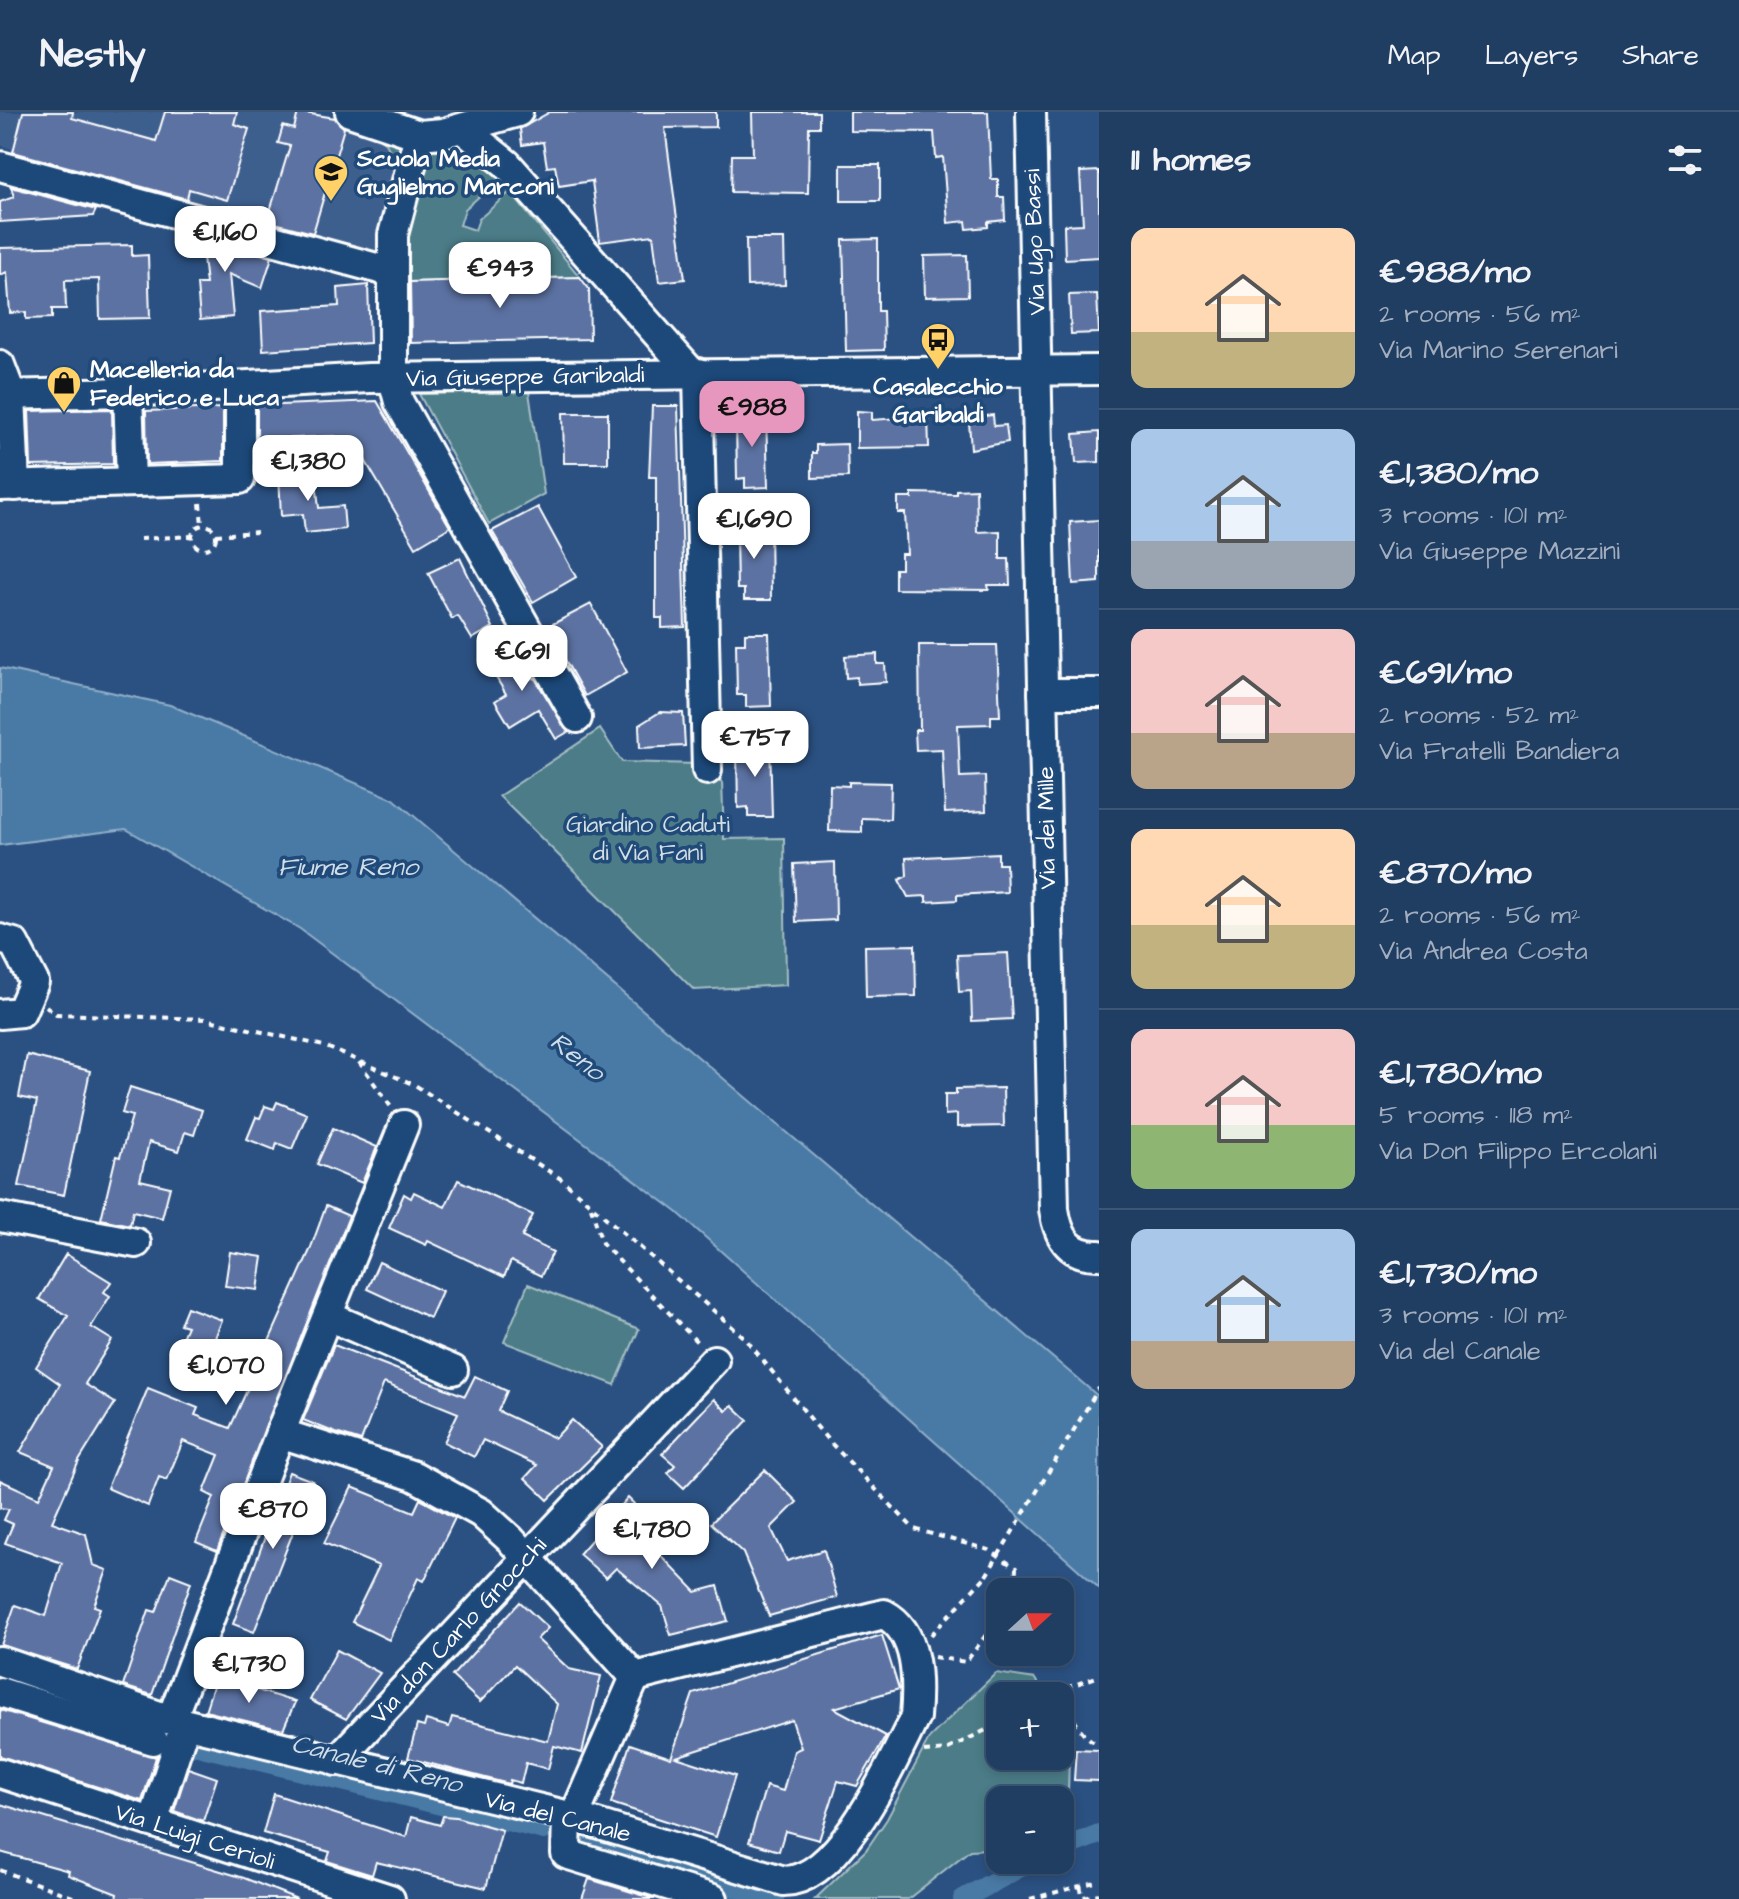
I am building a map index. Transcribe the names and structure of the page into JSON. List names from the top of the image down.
{
  "streets": {
    "street": [
      "Via Ugo Bassi",
      "Via Giuseppe Garibaldi",
      "Via dei Mille",
      "Via don Carlo Gnocchi",
      "Via del Canale",
      "Via Luigi Cerioli"
    ]
  },
  "crossings": [
    ["Via Ugo Bassi", "Via Giuseppe Garibaldi"],
    ["Via Ugo Bassi", "Via dei Mille"],
    ["Via Giuseppe Garibaldi", "Via dei Mille"],
    ["Via don Carlo Gnocchi", "Via del Canale"]
  ],
  "water": ["Fiume Reno", "Reno", "Canale di Reno"],
  "parks": ["Giardino Caduti di Via Fani"],
  "places": {
    "school or university": ["Scuola Media Guglielmo Marconi"],
    "bus stop": ["Casalecchio Garibaldi"],
    "shop": ["Macelleria da Federico e Luca"]
  },
  "north": "right",
  "page": {
    "header": "Nestly",
    "nav": ["Map", "Layers", "Share"],
    "heading": "11 homes",
    "price": [
      "€1,160",
      "€943",
      "€988",
      "€1,380",
      "€1,690",
      "€691",
      "€757",
      "€1,070",
      "€870",
      "€1,780",
      "€1,730"
    ],
    "list": [
      {
        "name": "€988/mo",
        "note": "2 rooms · 56 m² · Via Marino Serenari"
      },
      {
        "name": "€1,380/mo",
        "note": "3 rooms · 101 m² · Via Giuseppe Mazzini"
      },
      {
        "name": "€691/mo",
        "note": "2 rooms · 52 m² · Via Fratelli Bandiera"
      },
      {
        "name": "€870/mo",
        "note": "2 rooms · 56 m² · Via Andrea Costa"
      },
      {
        "name": "€1,780/mo",
        "note": "5 rooms · 118 m² · Via Don Filippo Ercolani"
      },
      {
        "name": "€1,730/mo",
        "note": "3 rooms · 101 m² · Via del Canale"
      }
    ],
    "map_buttons": ["+", "−"]
  }
}
